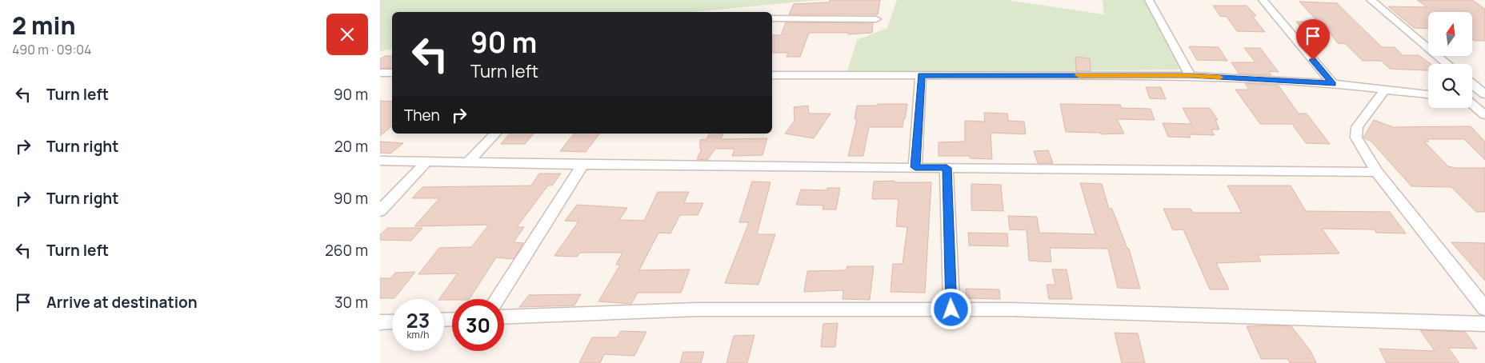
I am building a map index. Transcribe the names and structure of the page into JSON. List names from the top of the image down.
{
  "north": "top",
  "page": {
    "heading": ["2 min", "490 m · 09:04"],
    "turn": ["90 m", "Turn left"],
    "list": [
      {
        "name": "Turn left",
        "value": "90 m"
      },
      {
        "name": "Turn right",
        "value": "20 m"
      },
      {
        "name": "Turn right",
        "value": "90 m"
      },
      {
        "name": "Turn left",
        "value": "260 m"
      },
      {
        "name": "Arrive at destination",
        "value": "30 m"
      }
    ],
    "then": "Then",
    "speed": "23 km/h",
    "limit": "30"
  }
}
